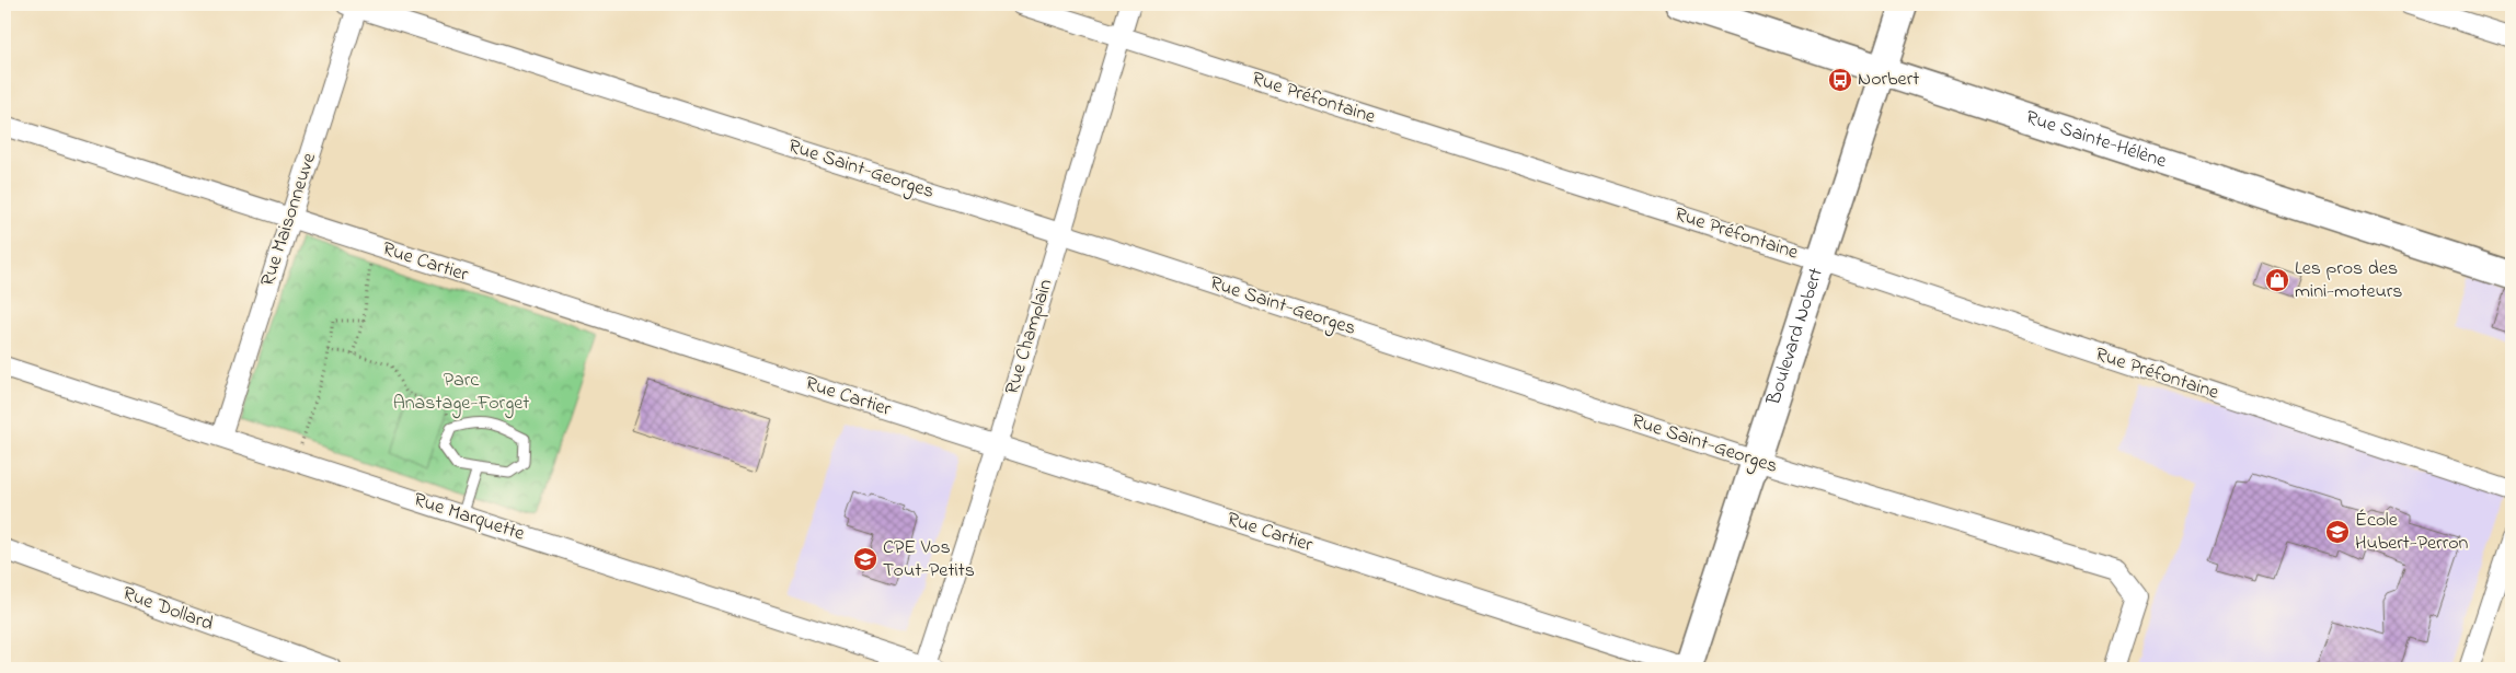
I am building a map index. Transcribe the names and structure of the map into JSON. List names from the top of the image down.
{
  "streets": {
    "street": [
      "Rue Préfontaine",
      "Rue Sainte-Hélène",
      "Rue Saint-Georges",
      "Rue Maisonneuve",
      "Rue Cartier",
      "Rue Champlain",
      "Boulevard Nobert",
      "Rue Marquette",
      "Rue Dollard"
    ]
  },
  "crossings": [
    ["Rue Préfontaine", "Rue Champlain"],
    ["Rue Préfontaine", "Boulevard Nobert"],
    ["Rue Sainte-Hélène", "Boulevard Nobert"],
    ["Rue Saint-Georges", "Rue Maisonneuve"],
    ["Rue Saint-Georges", "Rue Champlain"],
    ["Rue Saint-Georges", "Boulevard Nobert"],
    ["Rue Maisonneuve", "Rue Cartier"],
    ["Rue Maisonneuve", "Rue Marquette"],
    ["Rue Cartier", "Rue Champlain"],
    ["Rue Cartier", "Boulevard Nobert"],
    ["Rue Champlain", "Rue Marquette"]
  ],
  "parks": ["Parc Anastage-Forget"],
  "places": {
    "bus stop": ["Norbert"],
    "shop": ["Les pros des mini-moteurs"],
    "school or university": ["École Hubert-Perron", "CPE Vos Tout-Petits"]
  }
}
